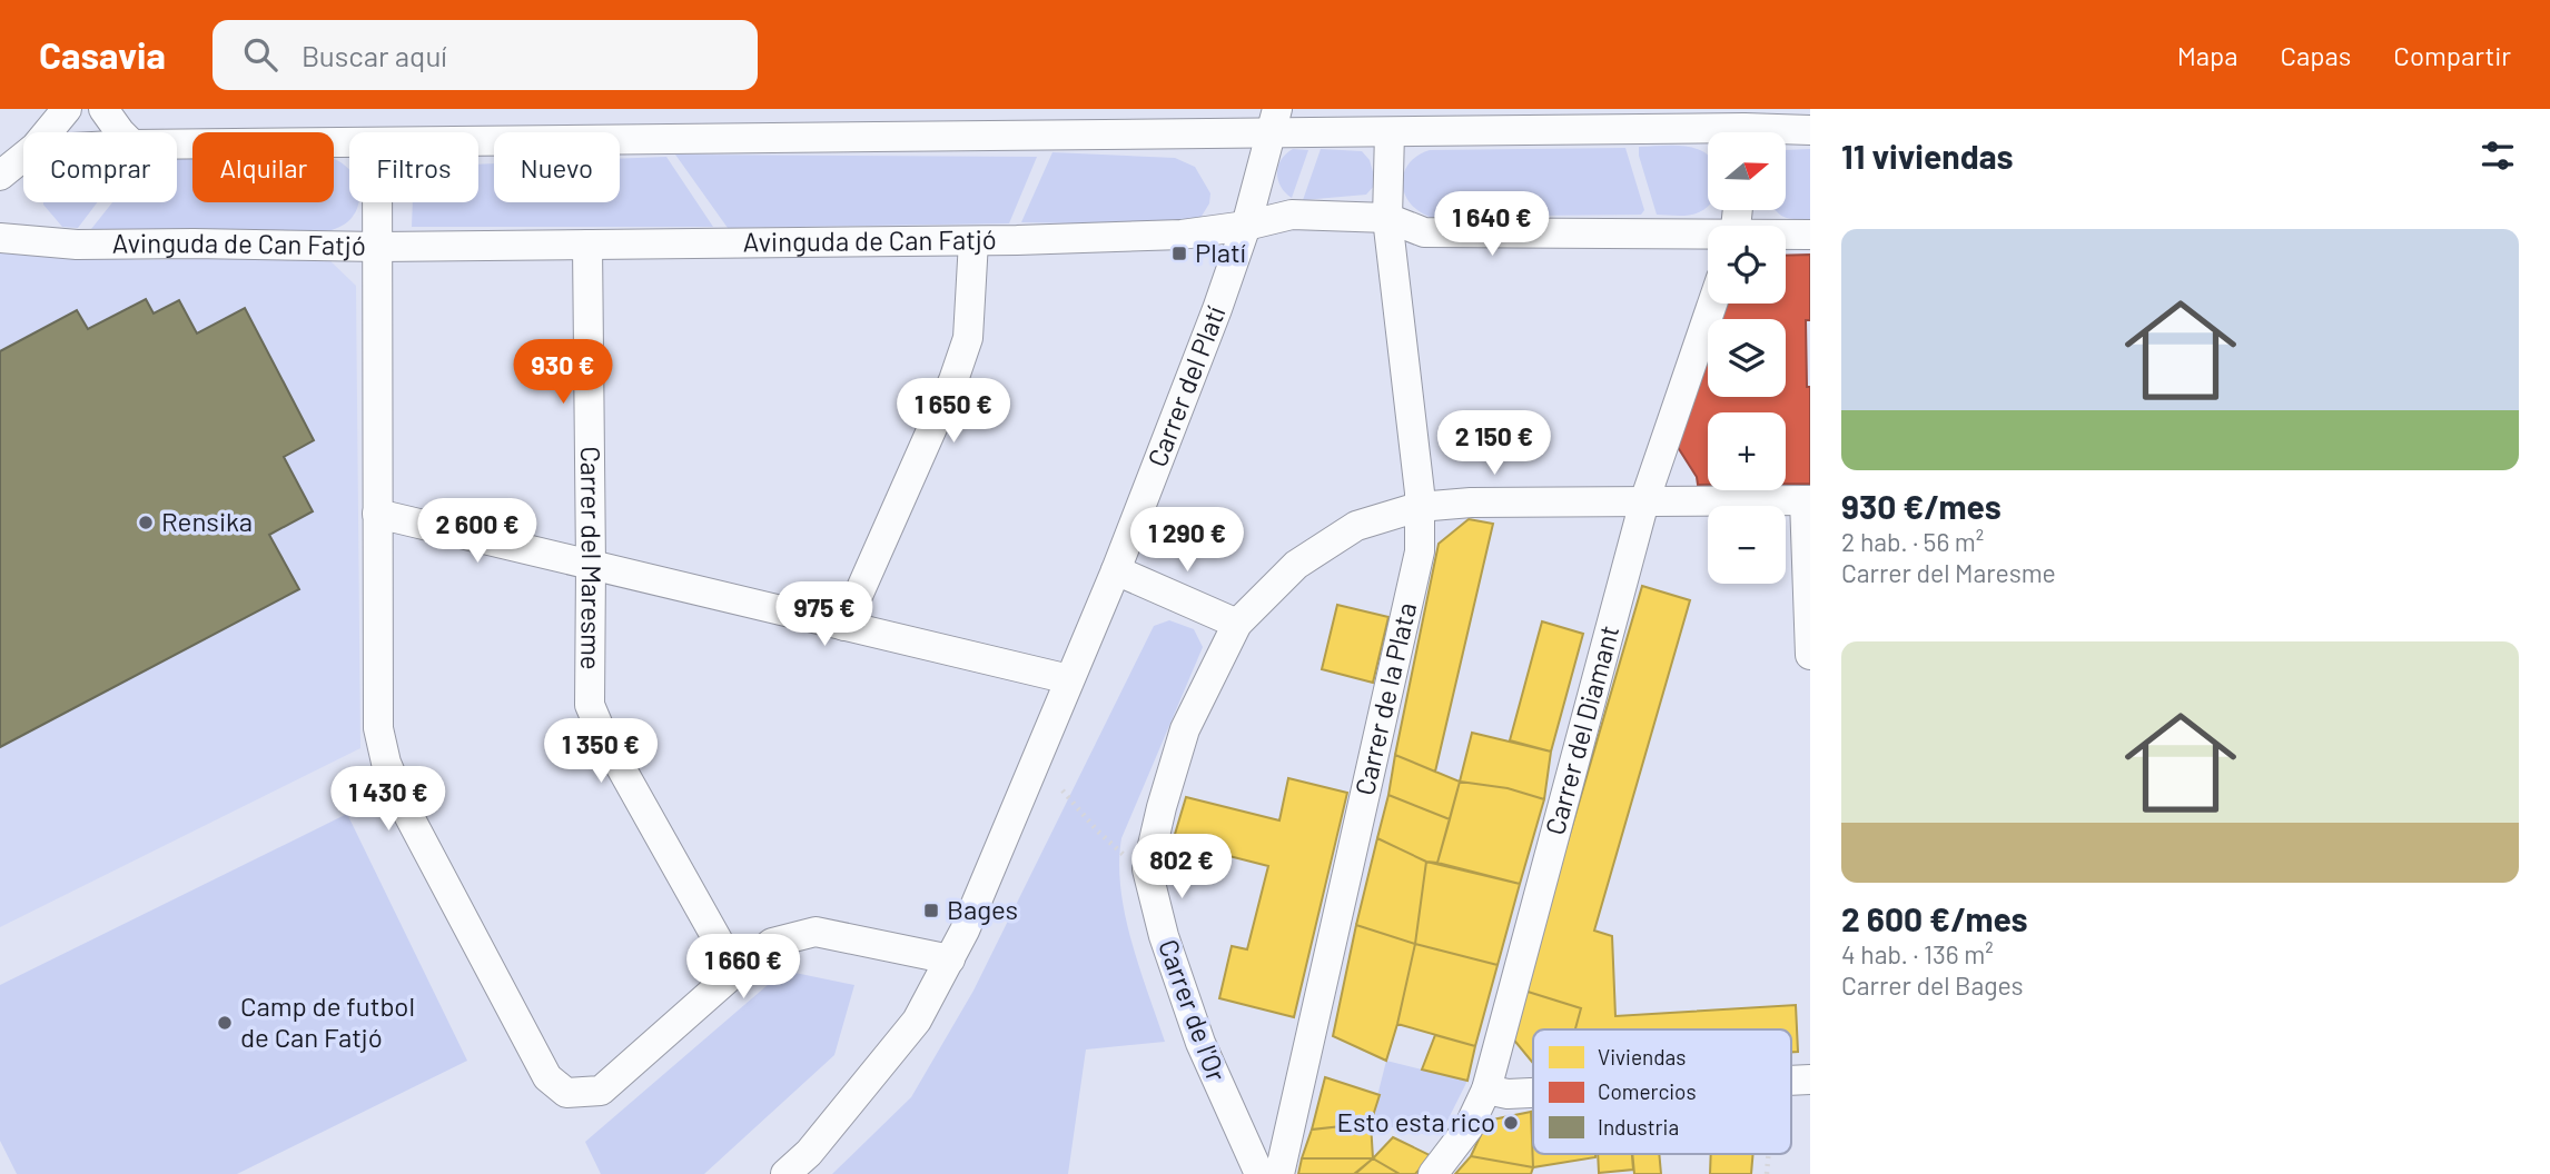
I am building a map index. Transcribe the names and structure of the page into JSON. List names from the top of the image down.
{
  "streets": {
    "street": [
      "Avinguda de Can Fatjó",
      "Carrer del Platí",
      "Carrer del Maresme",
      "Carrer de la Plata",
      "Carrer del Diamant",
      "Carrer de l'Or"
    ]
  },
  "crossings": [
    ["Avinguda de Can Fatjó", "Carrer del Platí"],
    ["Avinguda de Can Fatjó", "Carrer del Maresme"],
    ["Avinguda de Can Fatjó", "Carrer de la Plata"],
    ["Carrer de la Plata", "Carrer de l'Or"],
    ["Carrer del Diamant", "Carrer de l'Or"]
  ],
  "places": {
    "transit": ["Platí", "Bages"],
    "other": ["Rensika", "Camp de futbol de Can Fatjó", "Esto esta rico"]
  },
  "legend": ["Viviendas", "Comercios", "Industria"],
  "north": "right",
  "page": {
    "header": "Casavia",
    "search": "Buscar aquí",
    "nav": ["Mapa", "Capas", "Compartir"],
    "heading": "11 viviendas",
    "map_buttons": ["+", "−"],
    "chip": [
      "Comprar",
      "Alquilar",
      "Filtros",
      "Nuevo"
    ],
    "price": [
      "1 640 €",
      "930 €",
      "1 650 €",
      "2 150 €",
      "2 600 €",
      "1 290 €",
      "975 €",
      "1 350 €",
      "1 430 €",
      "802 €",
      "1 660 €"
    ],
    "list": [
      {
        "name": "930 €/mes",
        "note": "2 hab. · 56 m² · Carrer del Maresme"
      },
      {
        "name": "2 600 €/mes",
        "note": "4 hab. · 136 m² · Carrer del Bages"
      }
    ]
  }
}
